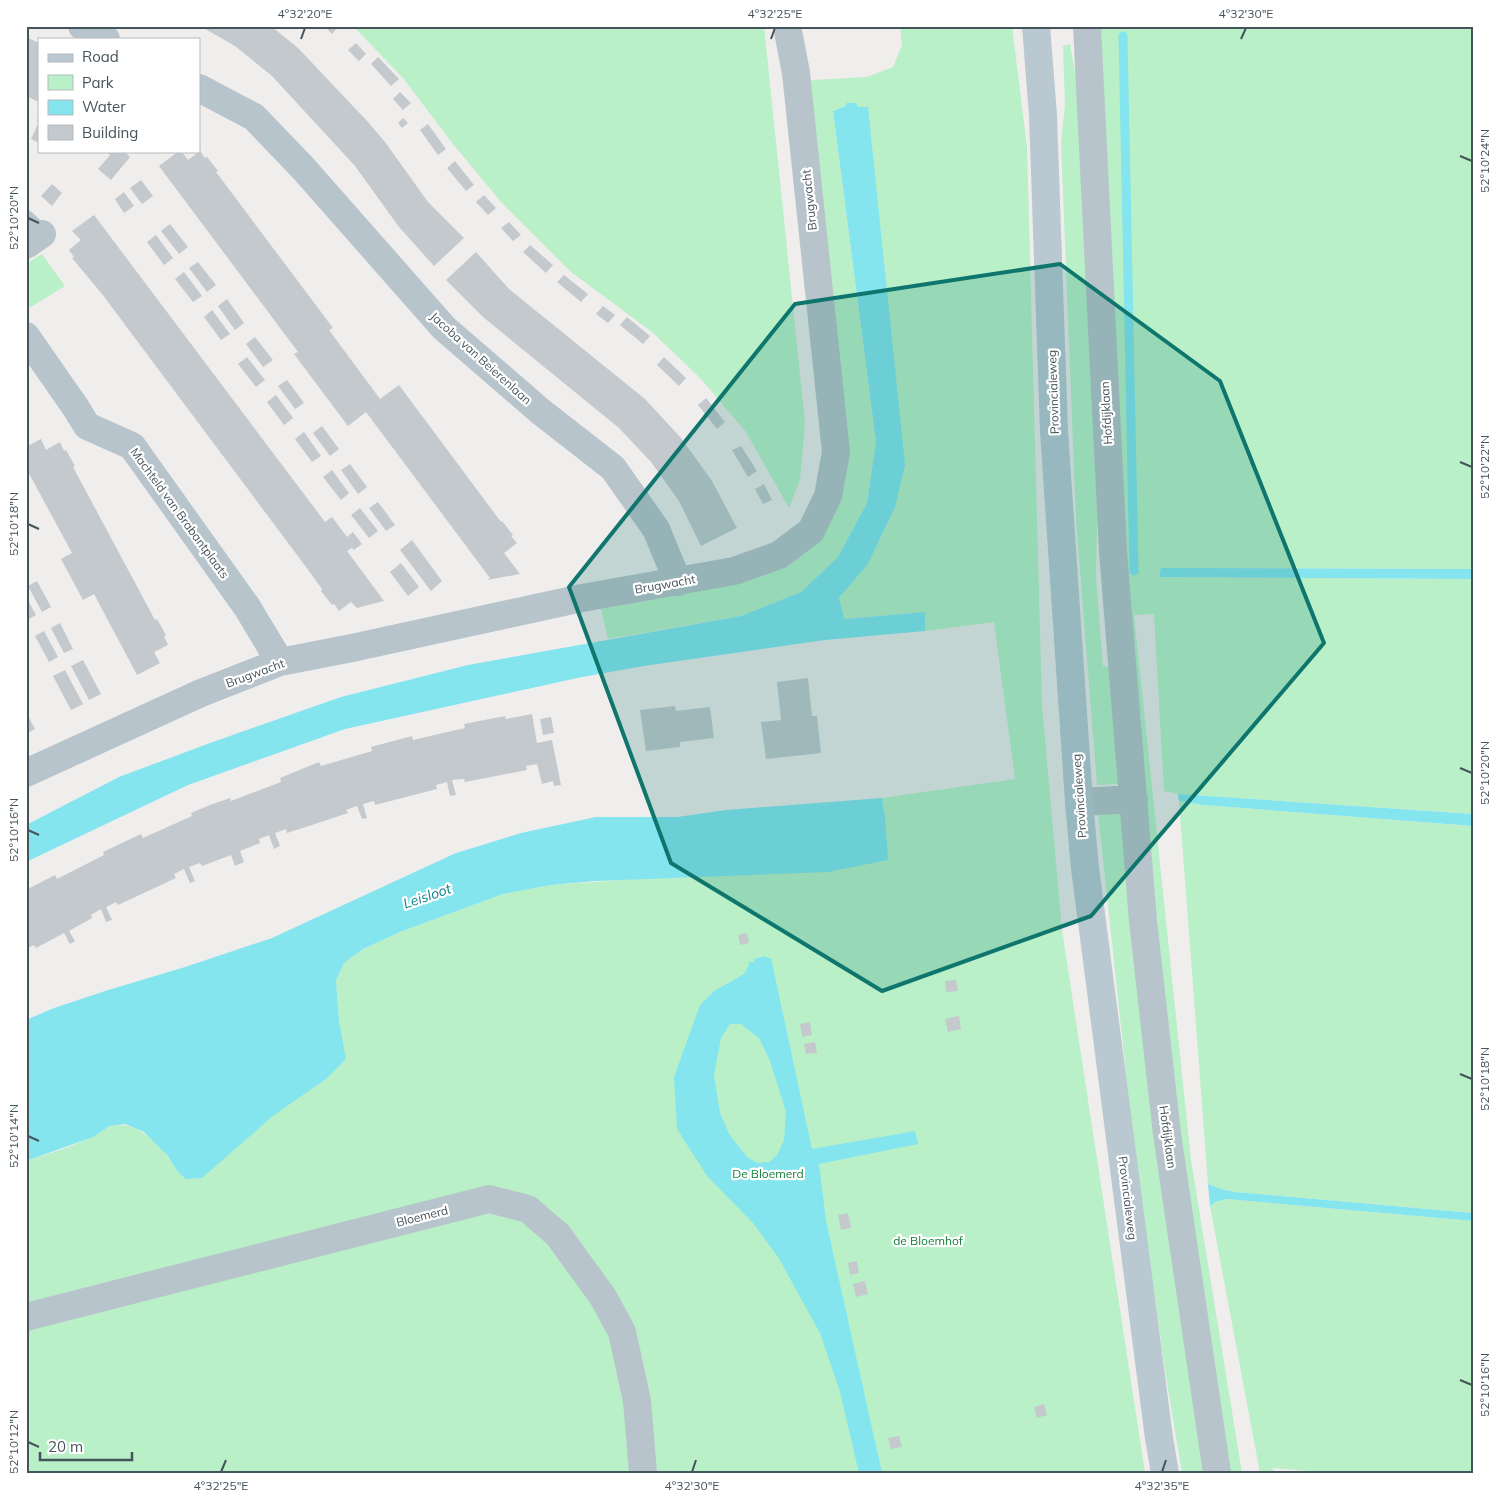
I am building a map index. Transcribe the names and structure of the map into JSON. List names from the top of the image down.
{
  "streets": {
    "main road": ["Provincialeweg"],
    "street": [
      "Brugwacht",
      "Jacoba van Beierenlaan",
      "Hofdijklaan",
      "Machteld van Brabantplaats",
      "Bloemerd"
    ]
  },
  "crossings": [
    ["Brugwacht", "Jacoba van Beierenlaan"],
    ["Brugwacht", "Machteld van Brabantplaats"]
  ],
  "water": ["Leisloot"],
  "parks": ["De Bloemerd", "de Bloemhof"],
  "legend": [
    "Road",
    "Park",
    "Water",
    "Building"
  ],
  "scale_bar": "20 m",
  "coordinates": [
    "4°32'20\"E",
    "4°32'25\"E",
    "4°32'30\"E",
    "52°10'24\"N",
    "52°10'20\"N",
    "52°10'22\"N",
    "52°10'18\"N",
    "52°10'16\"N",
    "52°10'14\"N",
    "52°10'12\"N",
    "4°32'35\"E"
  ]
}
